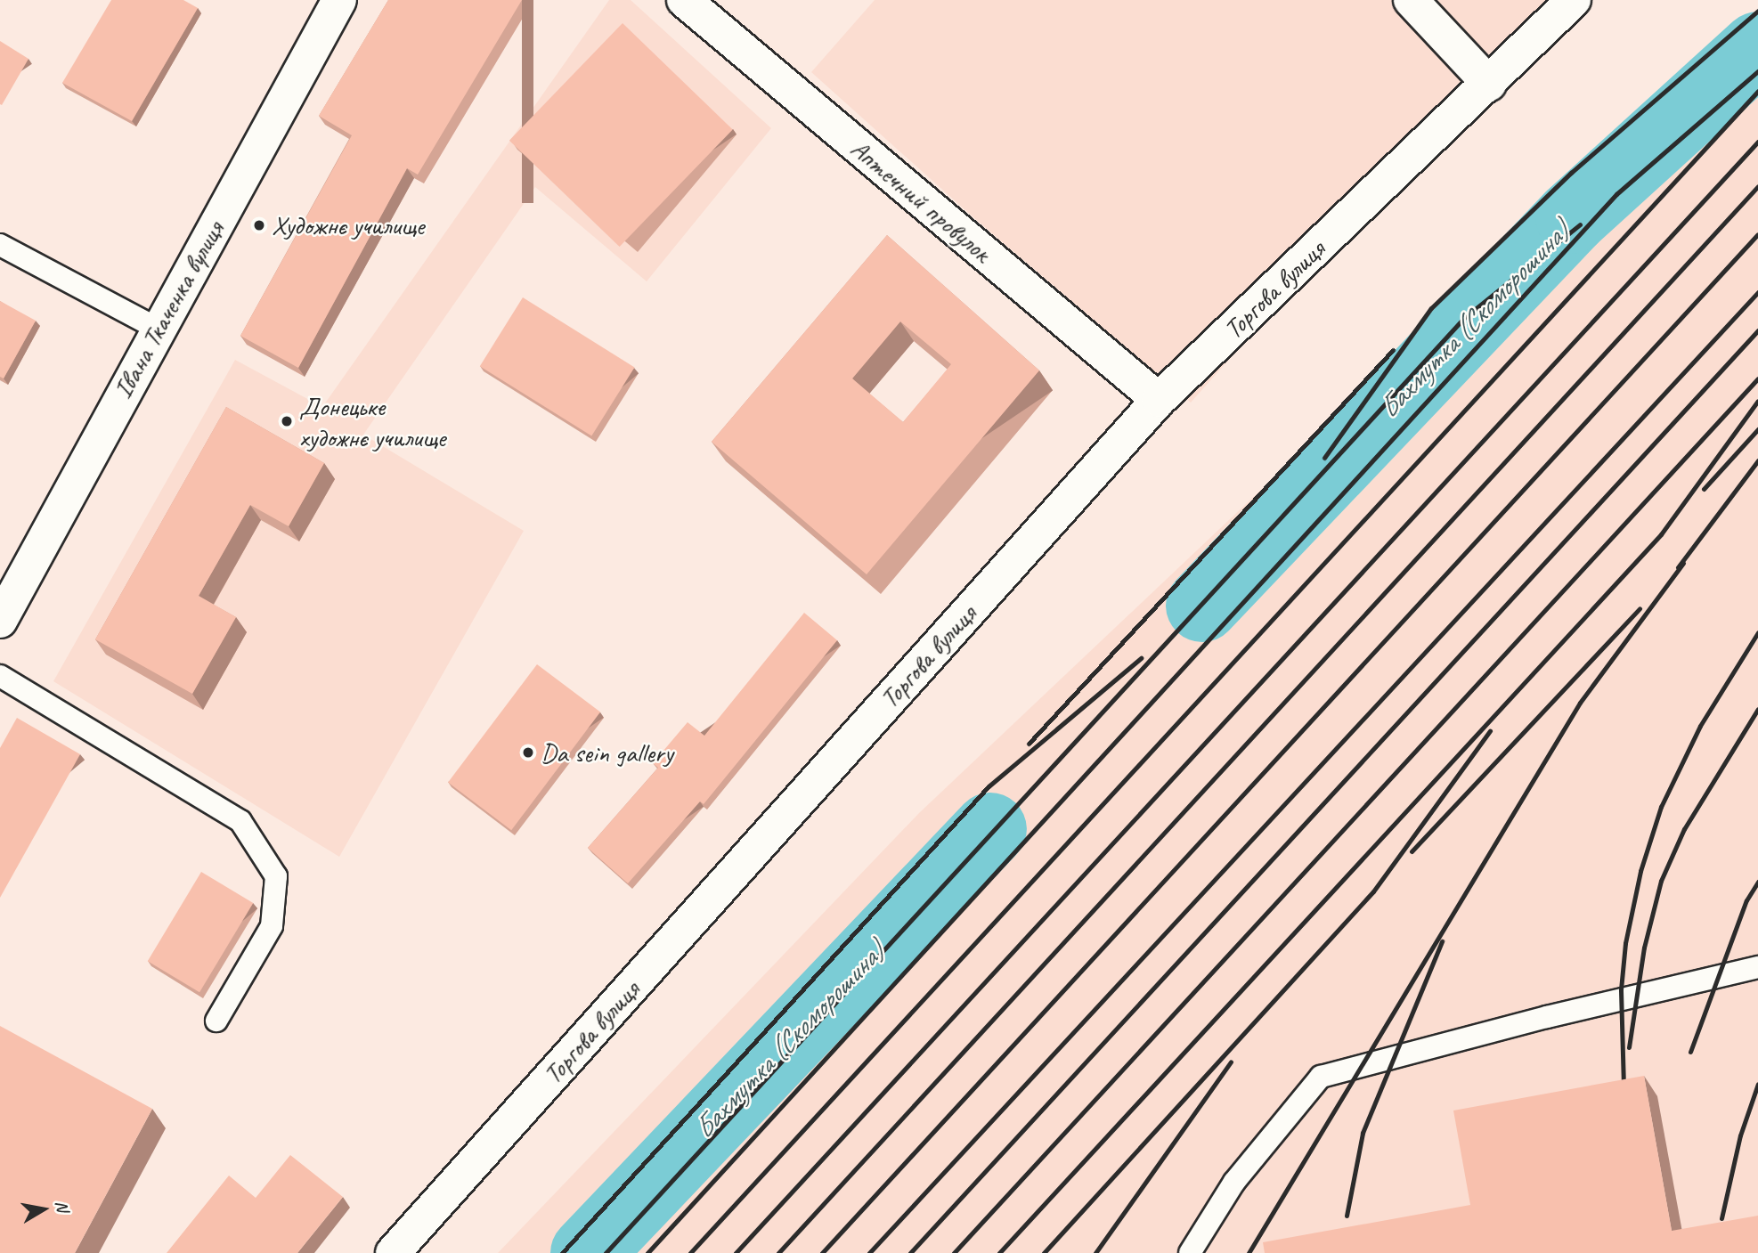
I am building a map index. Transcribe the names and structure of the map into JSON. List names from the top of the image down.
{
  "streets": {
    "street": ["Аптечний провулок", "Торгова вулиця", "Івана Ткаченка вулиця"]
  },
  "crossings": [
    ["Аптечний провулок", "Торгова вулиця"]
  ],
  "water": ["Бахмутка (Скоморошина)"],
  "places": ["Художнє училище", "Донецьке художнє училище", "Da sein gallery"],
  "north": "right"
}
